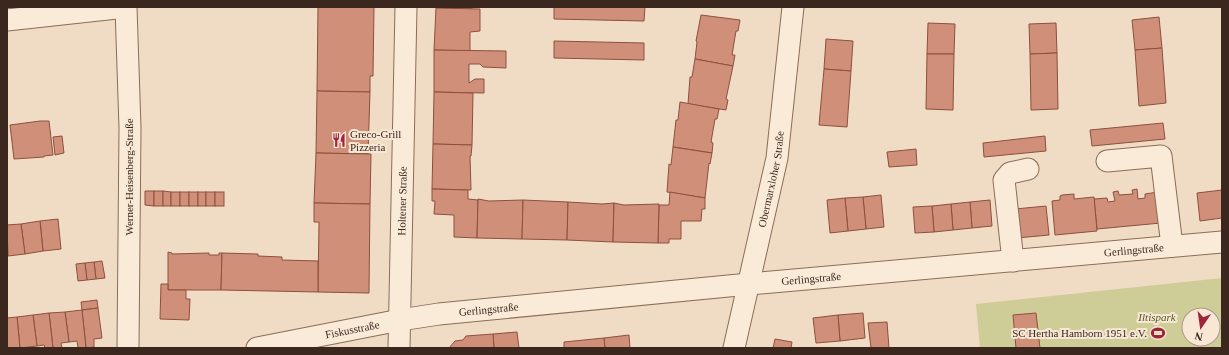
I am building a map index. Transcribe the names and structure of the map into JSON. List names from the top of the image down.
{
  "streets": {
    "street": [
      "Werner-Heisenberg-Straße",
      "Obermarxloher Straße",
      "Holtener Straße",
      "Gerlingstraße",
      "Fiskusstraße"
    ]
  },
  "crossings": [
    ["Obermarxloher Straße", "Gerlingstraße"],
    ["Holtener Straße", "Gerlingstraße"],
    ["Holtener Straße", "Fiskusstraße"],
    ["Gerlingstraße", "Fiskusstraße"]
  ],
  "parks": ["Iltispark"],
  "places": {
    "restaurant": ["Greco-Grill Pizzeria"],
    "sports": ["SC Hertha Hamborn 1951 e.V."]
  },
  "north": "bottom"
}
